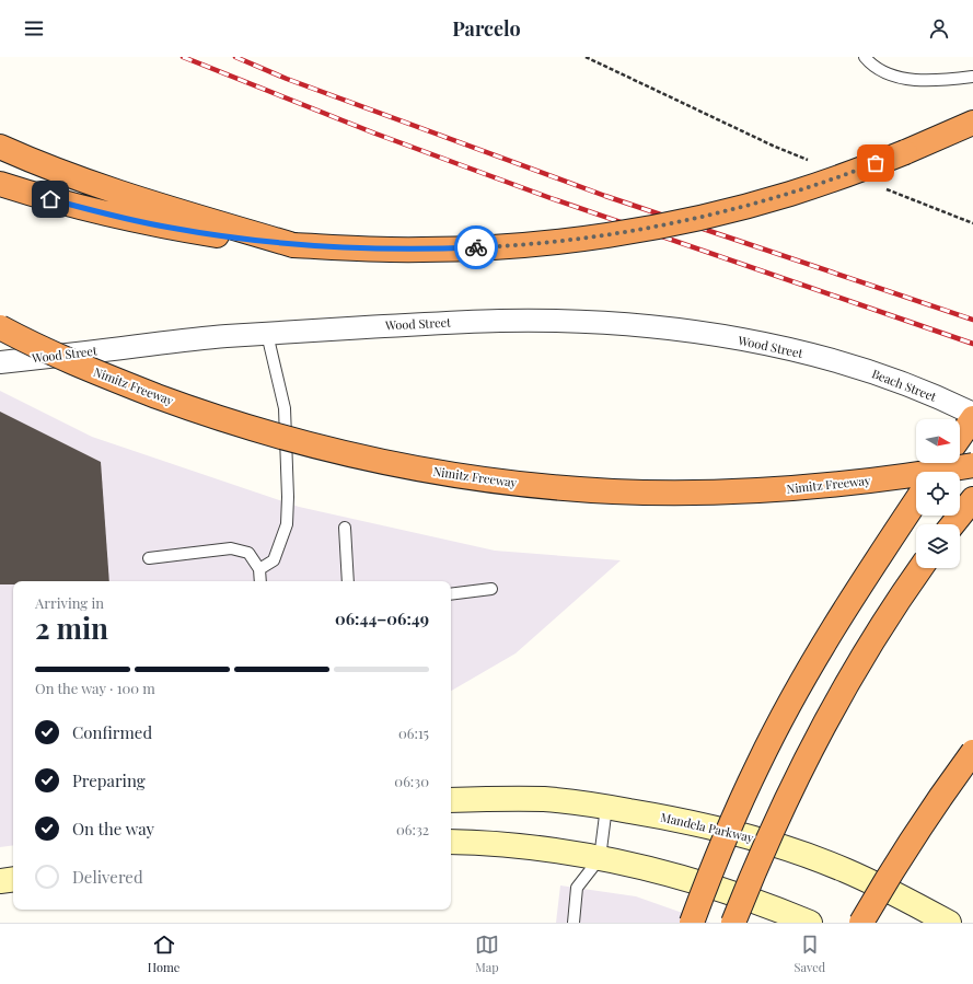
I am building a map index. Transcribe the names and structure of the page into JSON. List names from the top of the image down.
{
  "streets": {
    "highway": ["Nimitz Freeway"],
    "main road": ["Mandela Parkway"],
    "street": ["Wood Street", "Beach Street"]
  },
  "crossings": [
    ["Wood Street", "Beach Street"]
  ],
  "north": "right",
  "page": {
    "header": "Parcelo",
    "heading": ["2 min", "Arriving in", "06:44–06:49"],
    "bar": "On the way · 100 m",
    "list": [
      ["Confirmed", "06:15"],
      ["Preparing", "06:30"],
      ["On the way", "06:32"],
      "Delivered"
    ],
    "tabs": ["Home", "Map", "Saved"]
  }
}
